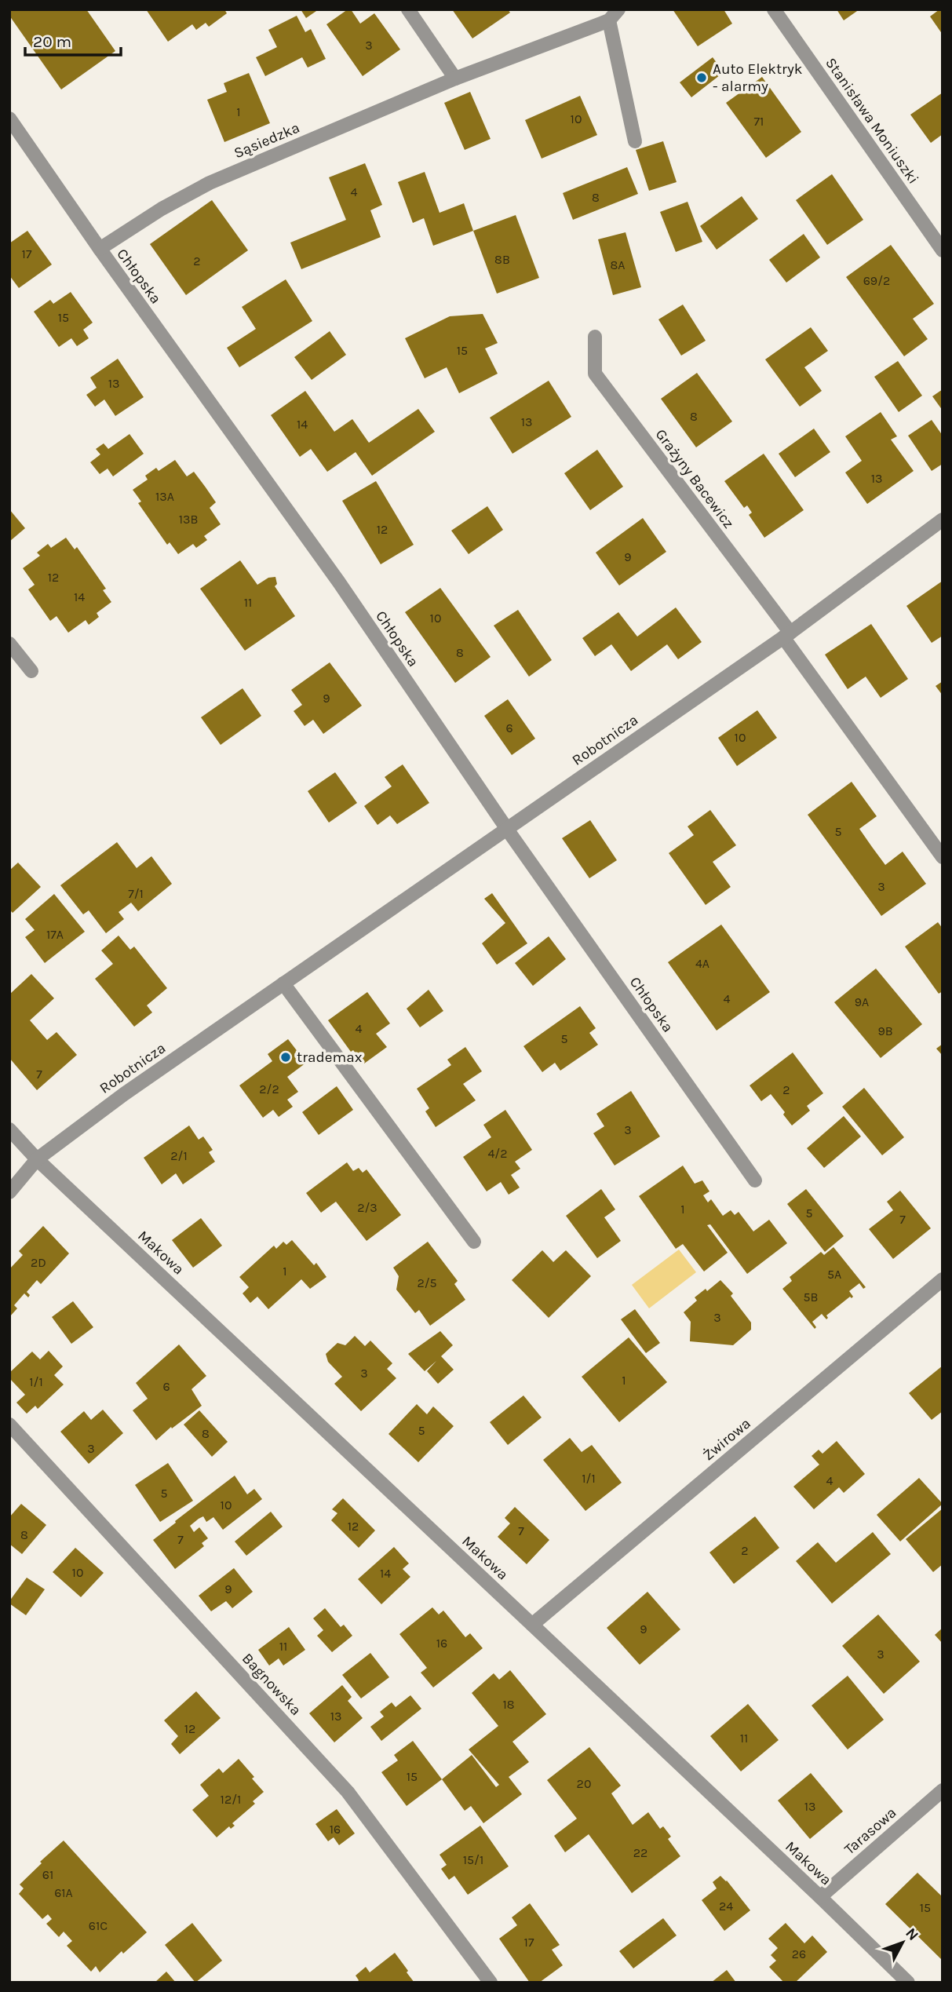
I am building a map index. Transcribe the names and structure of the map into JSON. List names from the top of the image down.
{
  "streets": {
    "street": [
      "Stanisława Moniuszki",
      "Sąsiedzka",
      "Chłopska",
      "Grażyny Bacewicz",
      "Robotnicza",
      "Makowa",
      "Żwirowa",
      "Bagnowska",
      "Tarasowa"
    ]
  },
  "crossings": [
    ["Sąsiedzka", "Chłopska"],
    ["Chłopska", "Robotnicza"],
    ["Grażyny Bacewicz", "Robotnicza"],
    ["Robotnicza", "Makowa"],
    ["Makowa", "Żwirowa"],
    ["Makowa", "Tarasowa"]
  ],
  "places": ["Auto Elektryk - alarmy", "trademax"],
  "house_numbers": [
    "3",
    "1",
    "10",
    "71",
    "4",
    "8",
    "17",
    "8B",
    "2",
    "8A",
    "69/2",
    "15",
    "15",
    "13",
    "8",
    "13",
    "14",
    "13",
    "13A",
    "13B",
    "12",
    "9",
    "12",
    "14",
    "11",
    "10",
    "8",
    "9",
    "6",
    "10",
    "5",
    "3",
    "7/1",
    "17A",
    "4A",
    "4",
    "9A",
    "4",
    "9B",
    "5",
    "7",
    "2/2",
    "2",
    "3",
    "4/2",
    "2/1",
    "2/3",
    "1",
    "5",
    "7",
    "2D",
    "1",
    "5A",
    "2/5",
    "5B",
    "3",
    "3",
    "1",
    "1/1",
    "6",
    "5",
    "8",
    "3",
    "1/1",
    "4",
    "5",
    "10",
    "12",
    "7",
    "8",
    "7",
    "2",
    "10",
    "14",
    "9",
    "9",
    "16",
    "11",
    "3",
    "18",
    "13",
    "12",
    "11",
    "15",
    "20",
    "12/1",
    "13",
    "16",
    "22",
    "15/1",
    "61",
    "61A",
    "24",
    "15",
    "61C",
    "17",
    "26"
  ],
  "scale_bar": "20 m",
  "north": "top right"
}
